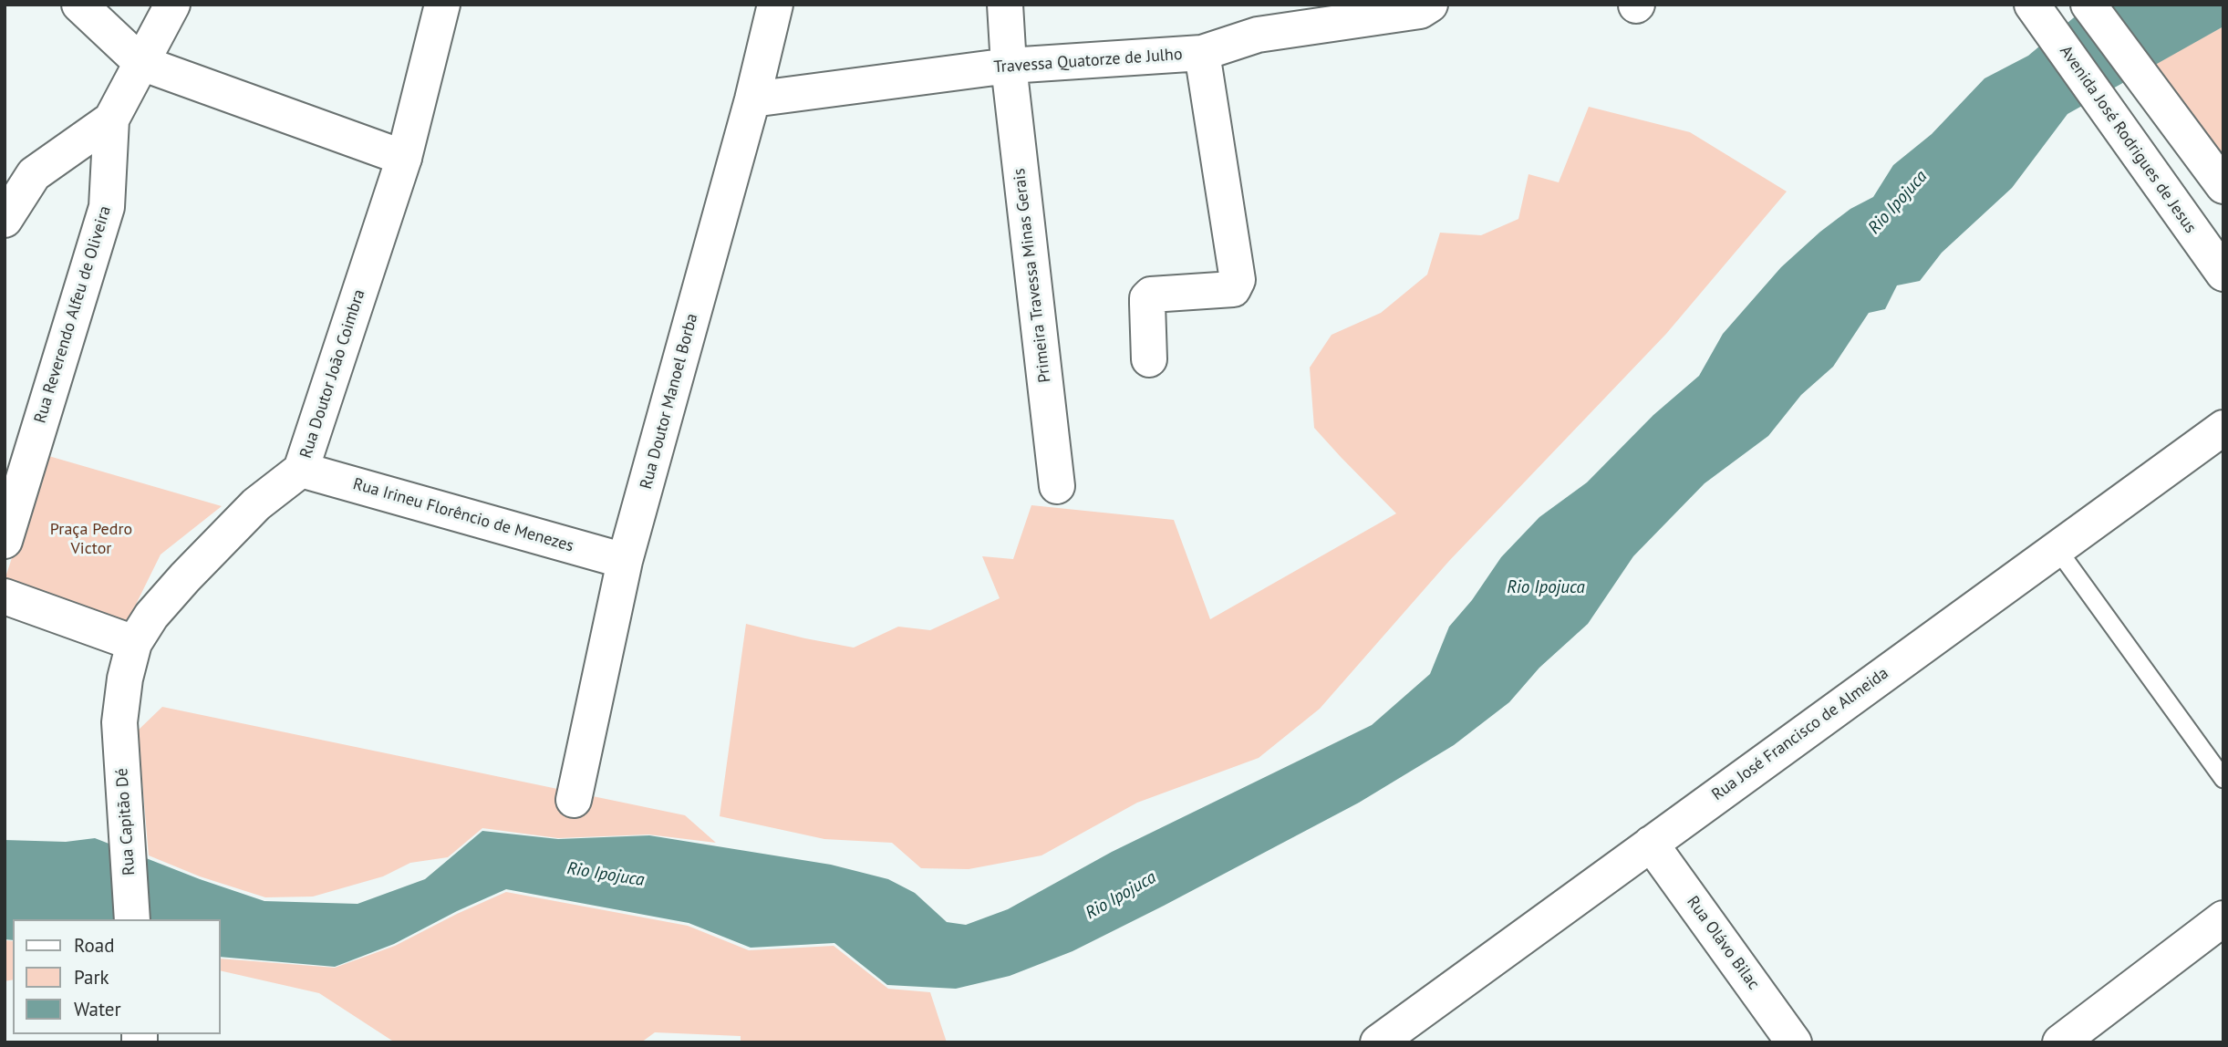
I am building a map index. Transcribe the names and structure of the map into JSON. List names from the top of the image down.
{
  "streets": {
    "street": [
      "Travessa Quatorze de Julho",
      "Avenida José Rodrigues de Jesus",
      "Primeira Travessa Minas Gerais",
      "Rua Reverendo Alfeu de Oliveira",
      "Rua Doutor João Coimbra",
      "Rua Doutor Manoel Borba",
      "Rua Irineu Florêncio de Menezes",
      "Rua José Francisco de Almeida",
      "Rua Capitão Dé",
      "Rua Olávo Bilac"
    ]
  },
  "crossings": [
    ["Travessa Quatorze de Julho", "Primeira Travessa Minas Gerais"],
    ["Travessa Quatorze de Julho", "Rua Doutor Manoel Borba"],
    ["Rua Doutor João Coimbra", "Rua Irineu Florêncio de Menezes"],
    ["Rua Doutor João Coimbra", "Rua Capitão Dé"],
    ["Rua Doutor Manoel Borba", "Rua Irineu Florêncio de Menezes"],
    ["Rua José Francisco de Almeida", "Rua Olávo Bilac"]
  ],
  "water": ["Rio Ipojuca"],
  "parks": ["Praça Pedro Victor"],
  "legend": ["Road", "Park", "Water"]
}
